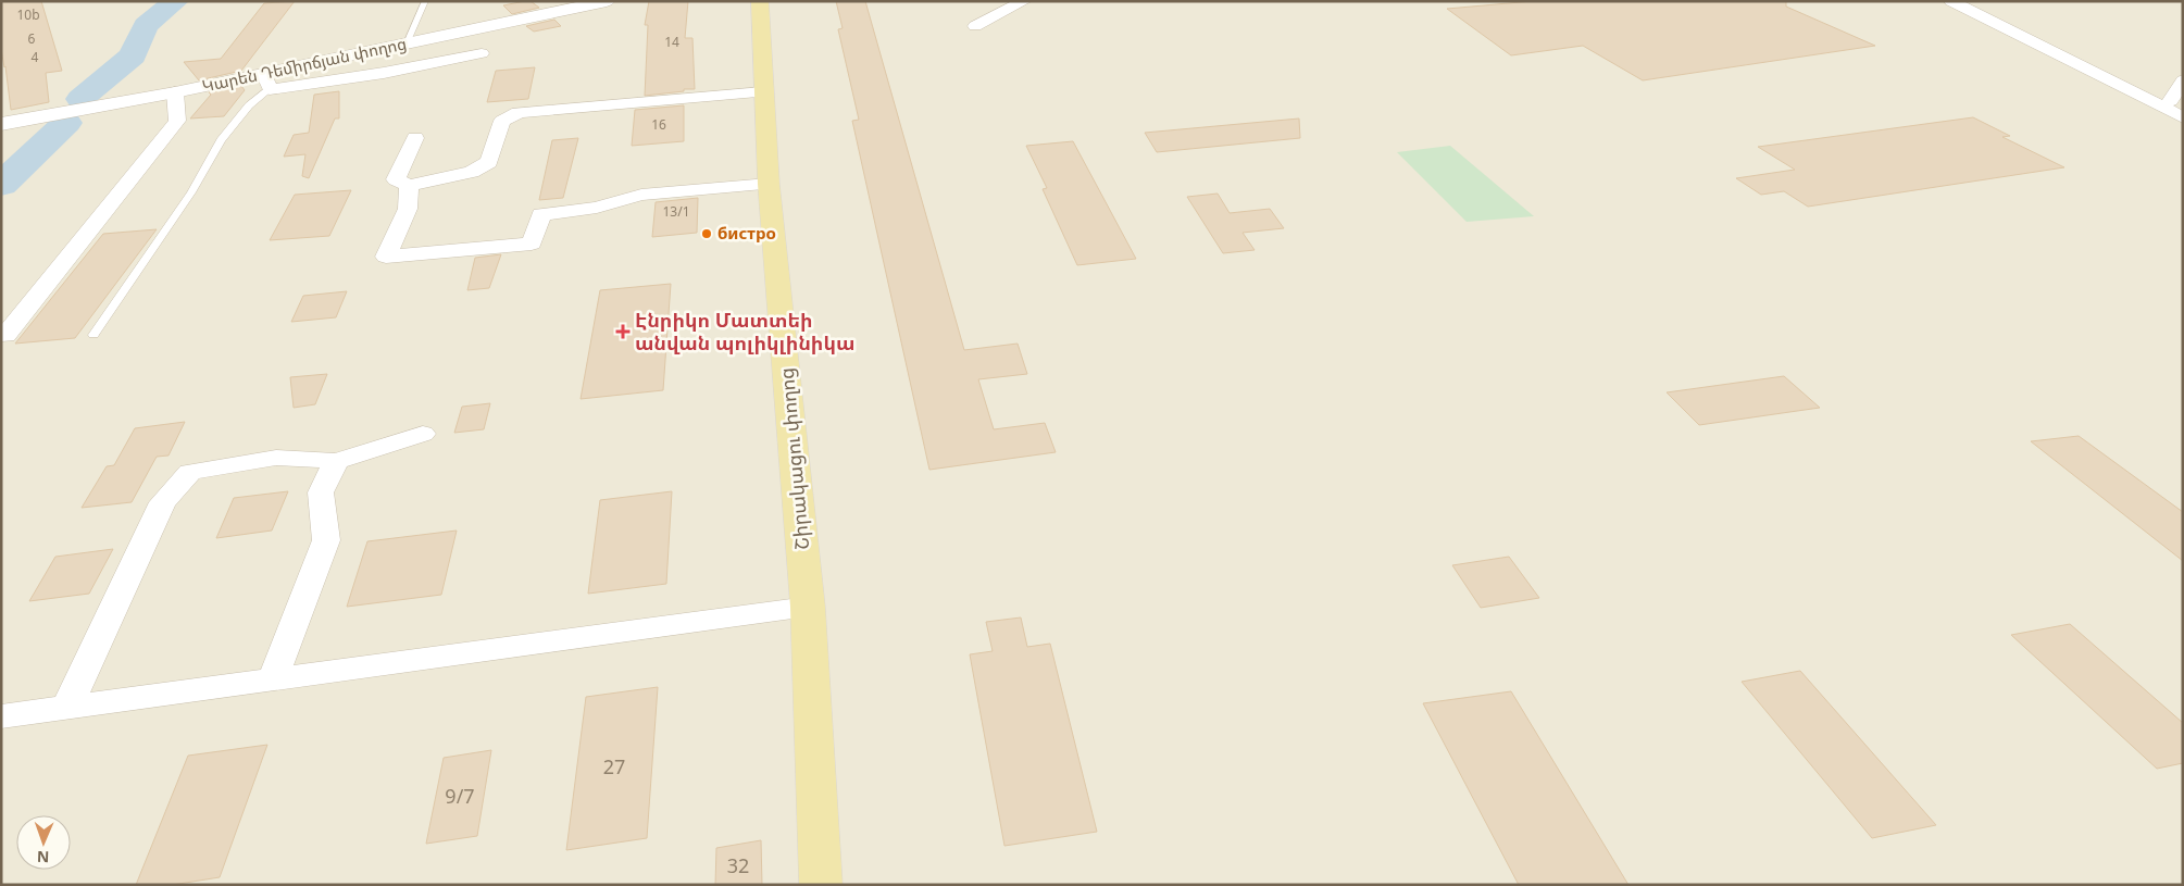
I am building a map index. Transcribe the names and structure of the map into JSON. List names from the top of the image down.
{
  "streets": {
    "main road": ["Շիրակացու փողոց"],
    "street": ["Կարեն Դեմիրճյան փողոց"]
  },
  "places": {
    "other": ["бистро"],
    "health": ["Էնրիկո Մատտեի անվան պոլիկլինիկա"]
  },
  "house_numbers": [
    "10b",
    "6",
    "14",
    "4",
    "16",
    "13/1",
    "27",
    "9/7",
    "32"
  ],
  "north": "bottom"
}
